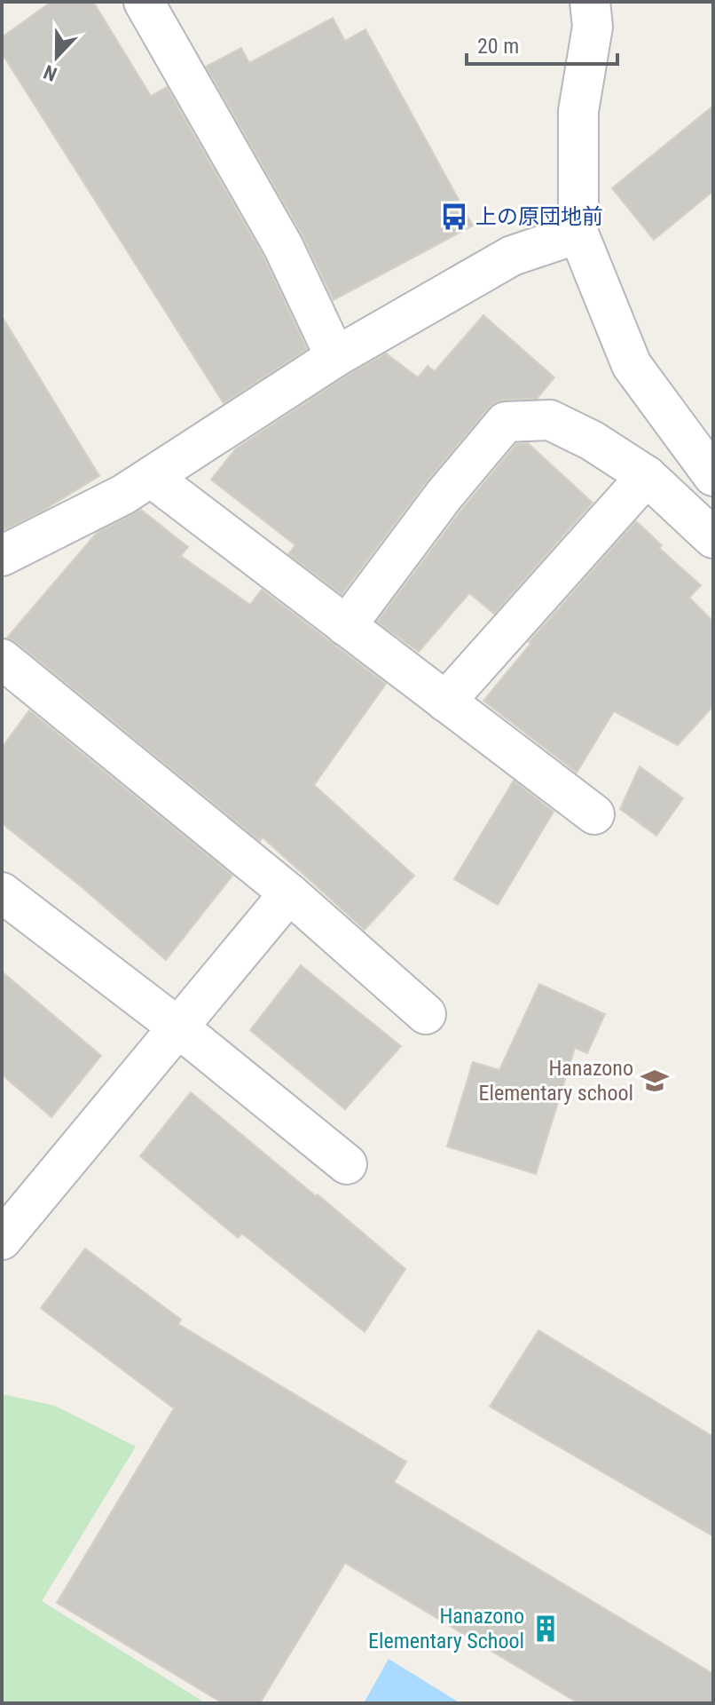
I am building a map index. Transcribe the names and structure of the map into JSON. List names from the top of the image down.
{
  "places": {
    "bus stop": ["上の原団地前"],
    "school or university": ["Hanazono Elementary school"],
    "building": ["Hanazono Elementary School"]
  },
  "scale_bar": "20 m",
  "north": "bottom"
}
